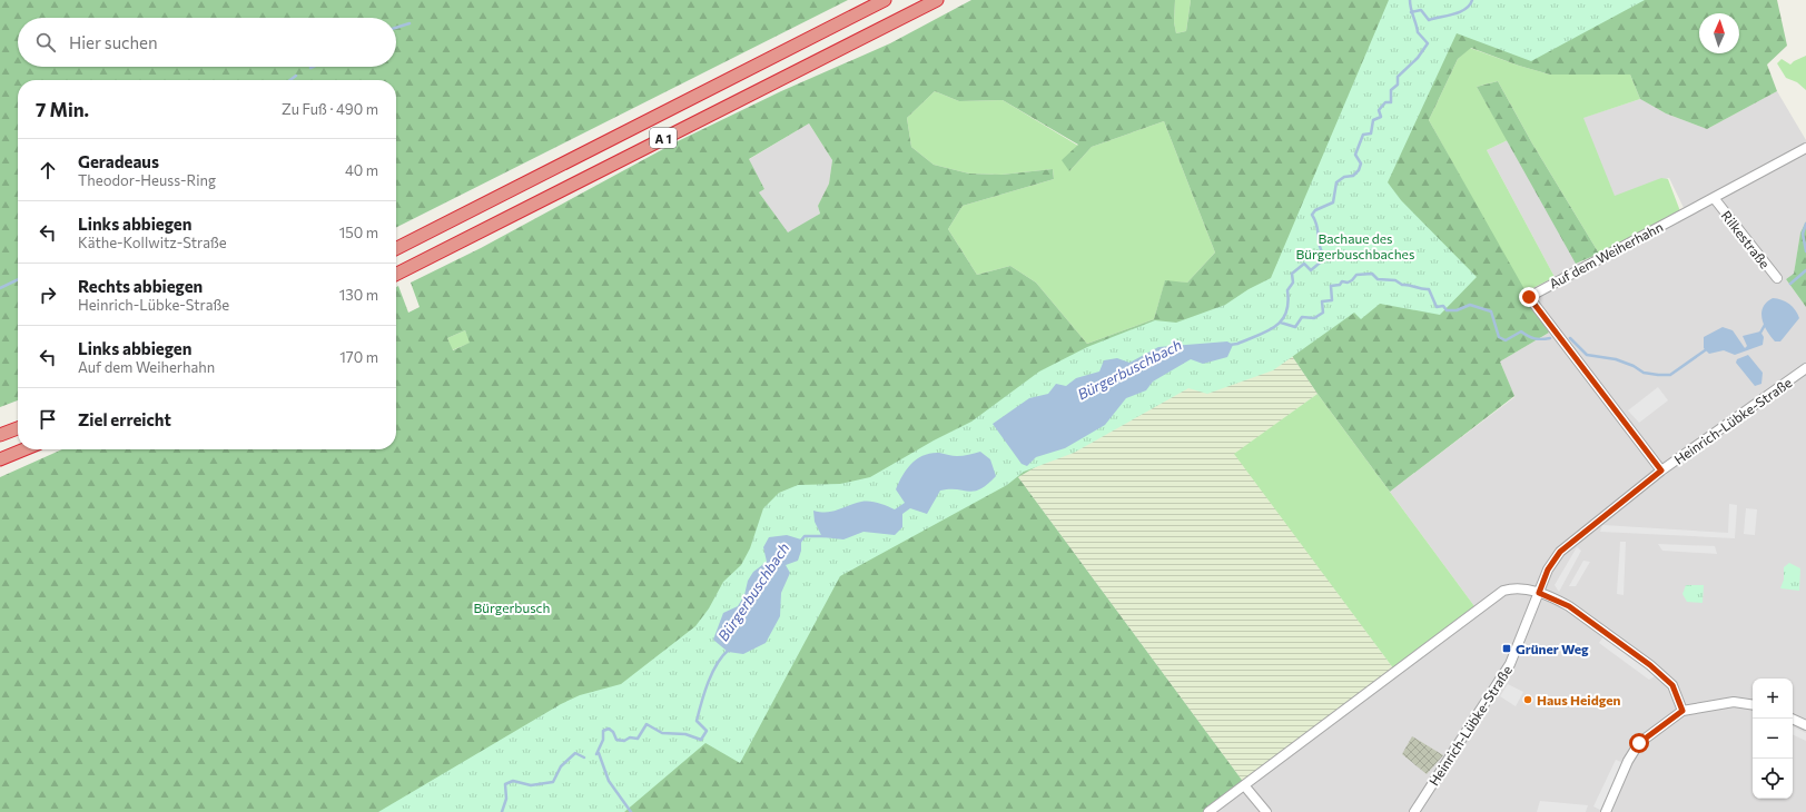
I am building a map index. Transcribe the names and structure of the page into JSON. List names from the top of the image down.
{
  "streets": {
    "highway": ["A 1"],
    "street": ["Rilkestraße", "Auf dem Weiherhahn", "Heinrich-Lübke-Straße"]
  },
  "crossings": [
    ["Rilkestraße", "Auf dem Weiherhahn"],
    ["Auf dem Weiherhahn", "Heinrich-Lübke-Straße"]
  ],
  "water": ["Bürgerbuschbach"],
  "parks": ["Bachaue des Bürgerbuschbaches", "Bürgerbusch"],
  "places": {
    "transit": ["Grüner Weg"],
    "other": ["Haus Heidgen"]
  },
  "north": "top",
  "page": {
    "search": "Hier suchen",
    "heading": ["7 Min.", "Zu Fuß · 490 m"],
    "list": [
      ["Geradeaus", "Theodor-Heuss-Ring", "40 m"],
      ["Links abbiegen", "Käthe-Kollwitz-Straße", "150 m"],
      ["Rechts abbiegen", "Heinrich-Lübke-Straße", "130 m"],
      ["Links abbiegen", "Auf dem Weiherhahn", "170 m"],
      "Ziel erreicht"
    ],
    "map_buttons": ["+", "−"]
  }
}
